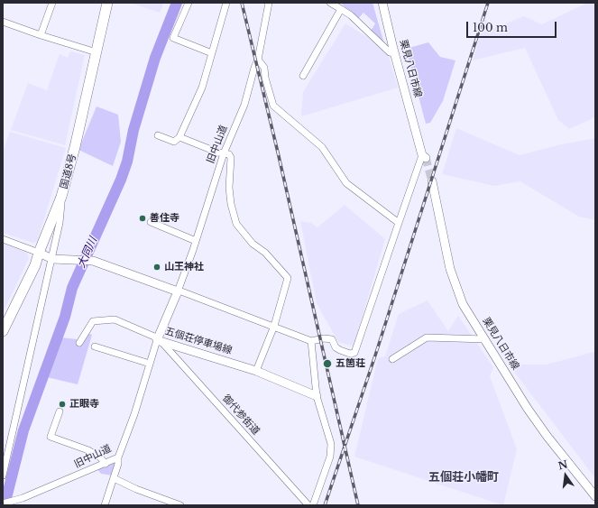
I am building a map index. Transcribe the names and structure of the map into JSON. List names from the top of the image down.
{
  "streets": {
    "highway": ["国道8号"],
    "main road": ["栗見八日市線", "五個荘停車場線"],
    "street": ["旧中山道", "御代参街道"]
  },
  "crossings": [
    ["旧中山道", "五個荘停車場線"],
    ["旧中山道", "御代参街道"],
    ["五個荘停車場線", "御代参街道"]
  ],
  "districts": ["五個荘小幡町"],
  "water": ["大同川"],
  "places": [
    "善住寺",
    "山王神社",
    "五箇荘",
    "正眼寺"
  ],
  "scale_bar": "100 m",
  "north": "top"
}
